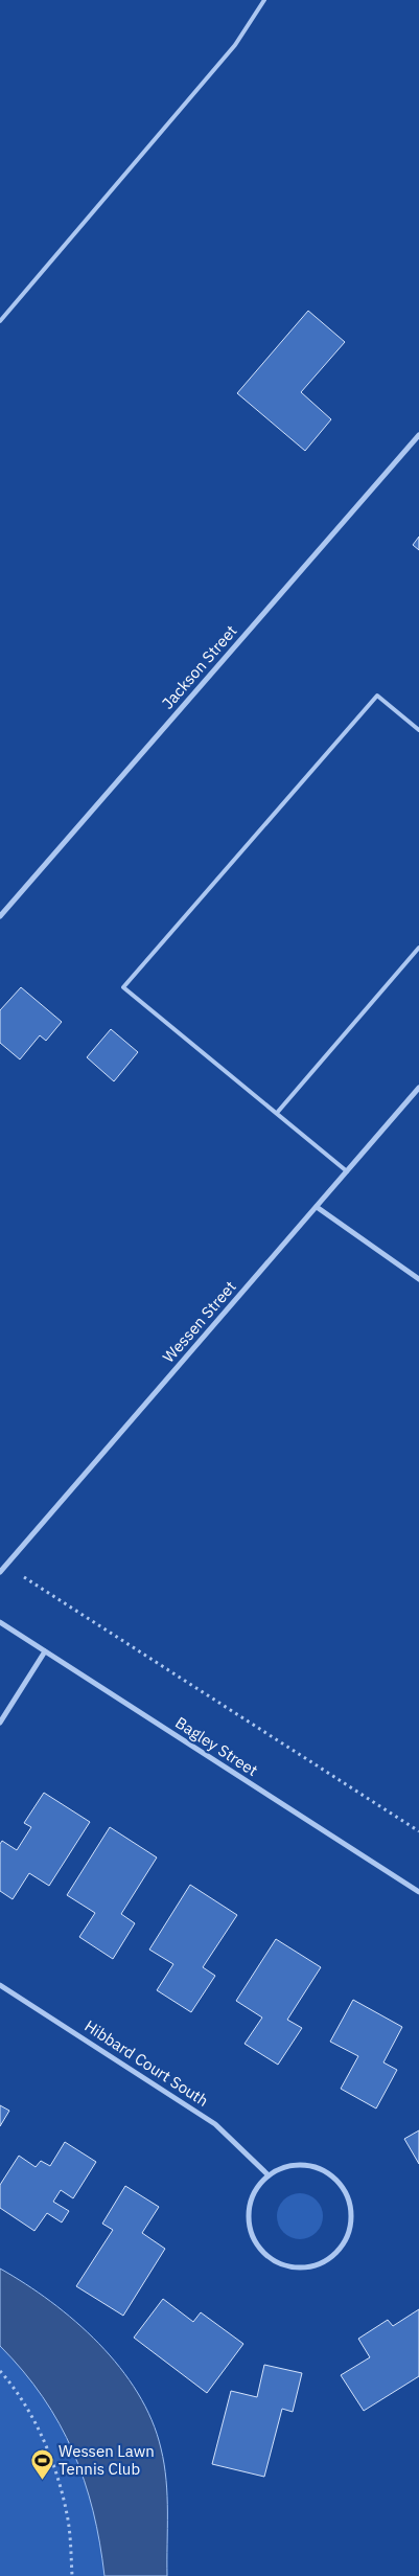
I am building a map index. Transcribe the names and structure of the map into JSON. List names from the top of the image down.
{
  "streets": {
    "street": [
      "Jackson Street",
      "Wessen Street",
      "Bagley Street",
      "Hibbard Court South"
    ]
  },
  "places": {
    "sports": ["Wessen Lawn Tennis Club"]
  }
}
